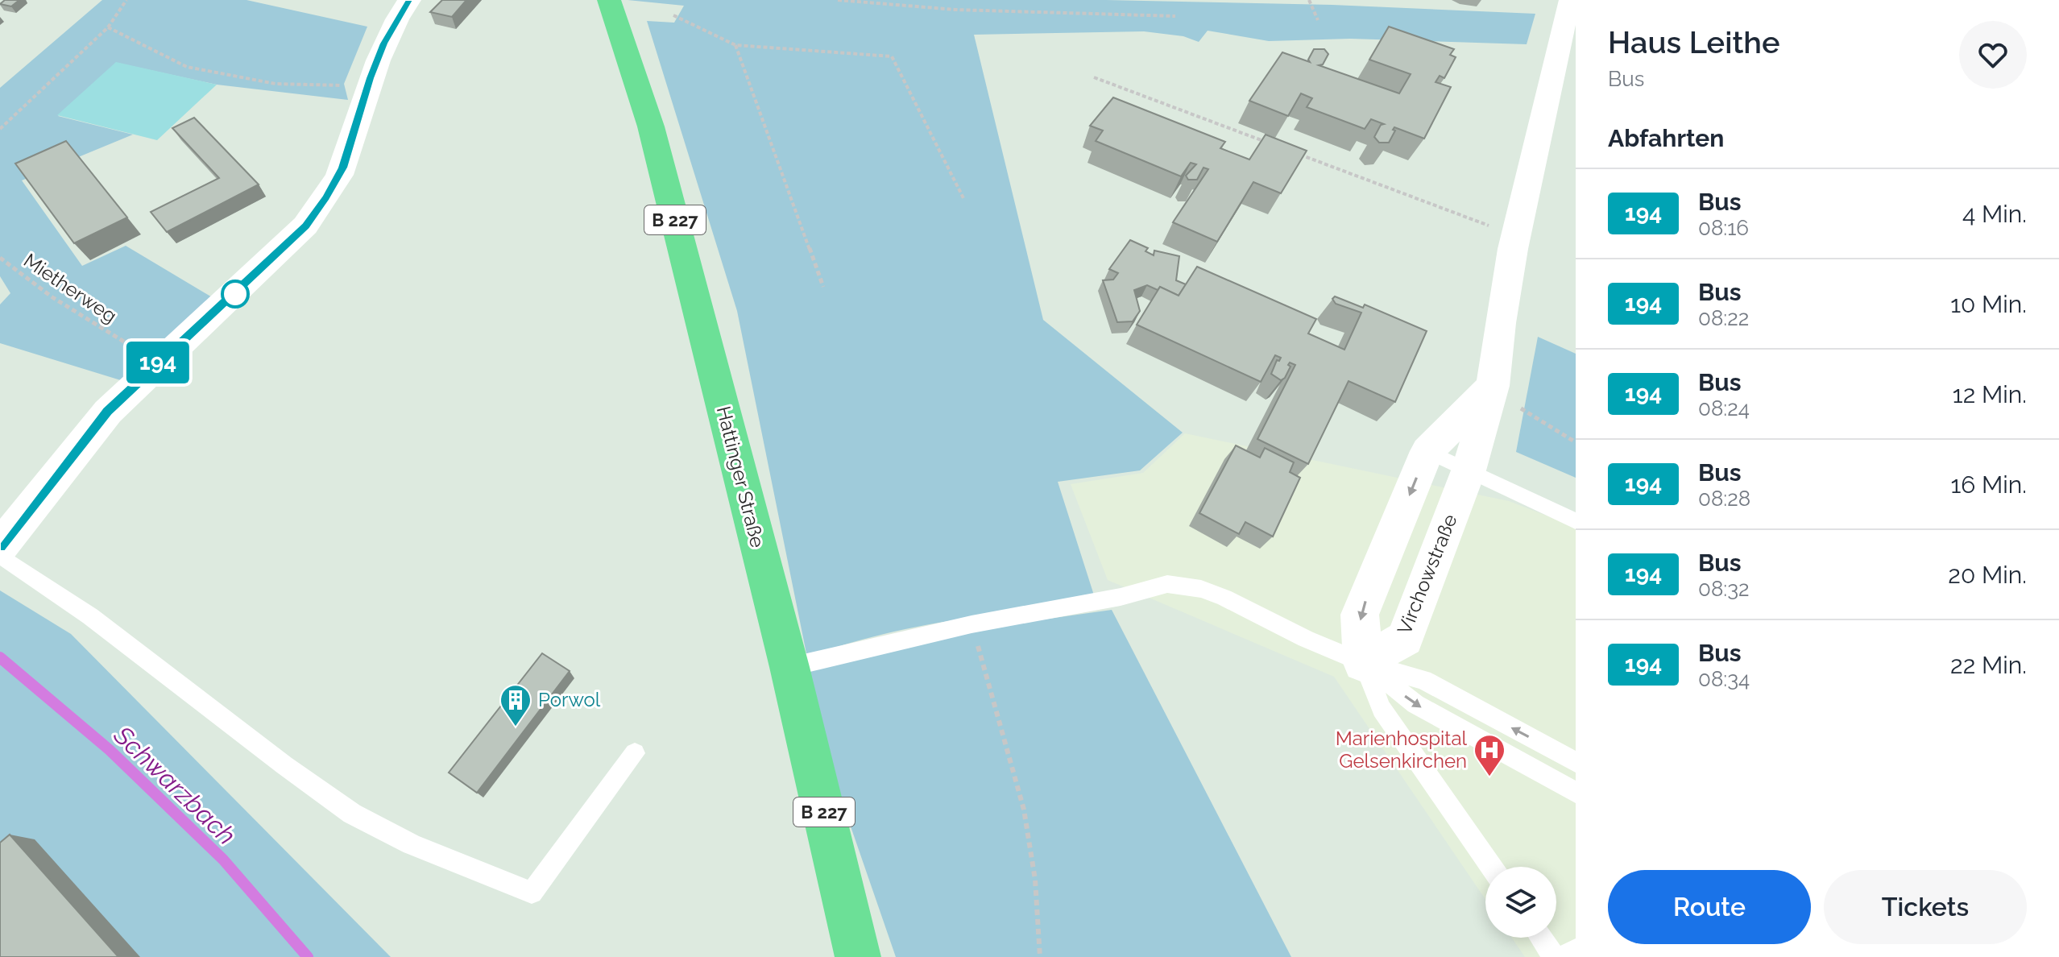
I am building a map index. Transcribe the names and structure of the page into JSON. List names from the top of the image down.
{
  "streets": {
    "main road": ["B 227", "Hattinger Straße"],
    "street": ["Virchowstraße"],
    "path": ["Mietherweg"]
  },
  "water": ["Schwarzbach"],
  "places": {
    "building": ["Porwol"],
    "hospital": ["Marienhospital Gelsenkirchen"]
  },
  "lines": ["bus line 194"],
  "page": {
    "on_map": "194",
    "heading": [
      ["Haus Leithe", "Bus"],
      "Abfahrten"
    ],
    "list": [
      {
        "mark": "194",
        "name": "Bus",
        "note": "08:16",
        "value": "4 Min."
      },
      {
        "mark": "194",
        "name": "Bus",
        "note": "08:22",
        "value": "10 Min."
      },
      {
        "mark": "194",
        "name": "Bus",
        "note": "08:24",
        "value": "12 Min."
      },
      {
        "mark": "194",
        "name": "Bus",
        "note": "08:28",
        "value": "16 Min."
      },
      {
        "mark": "194",
        "name": "Bus",
        "note": "08:32",
        "value": "20 Min."
      },
      {
        "mark": "194",
        "name": "Bus",
        "note": "08:34",
        "value": "22 Min."
      }
    ],
    "buttons": ["Route", "Tickets"]
  }
}
